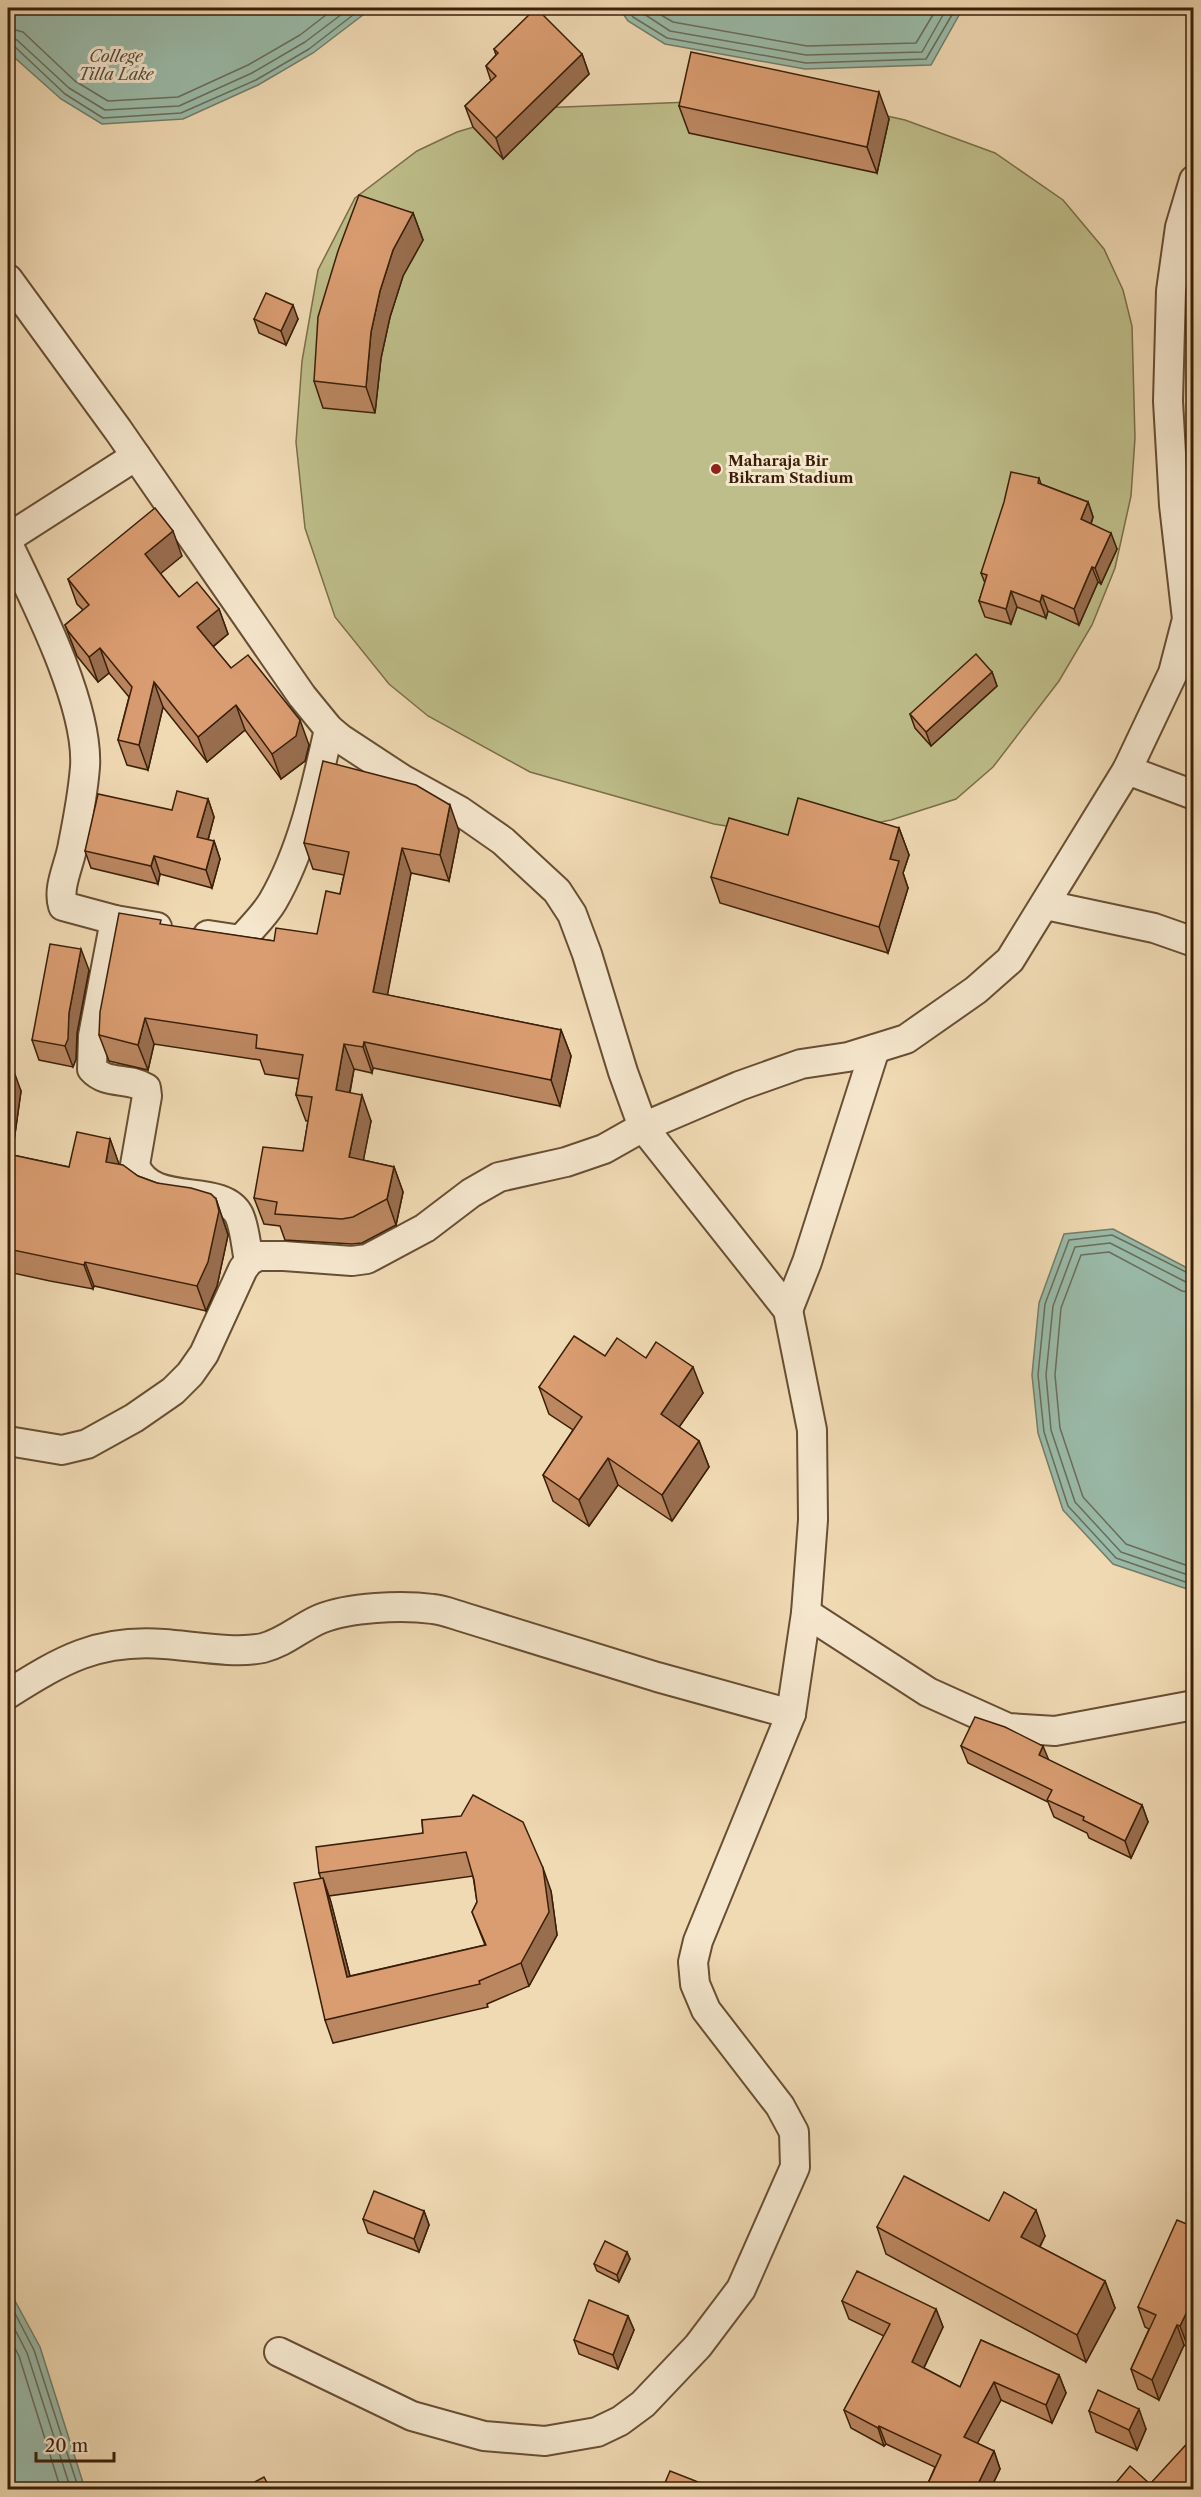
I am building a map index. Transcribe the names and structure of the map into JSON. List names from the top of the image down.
{
  "water": ["College Tilla Lake"],
  "places": ["Maharaja Bir Bikram Stadium"],
  "scale_bar": "20 m"
}
